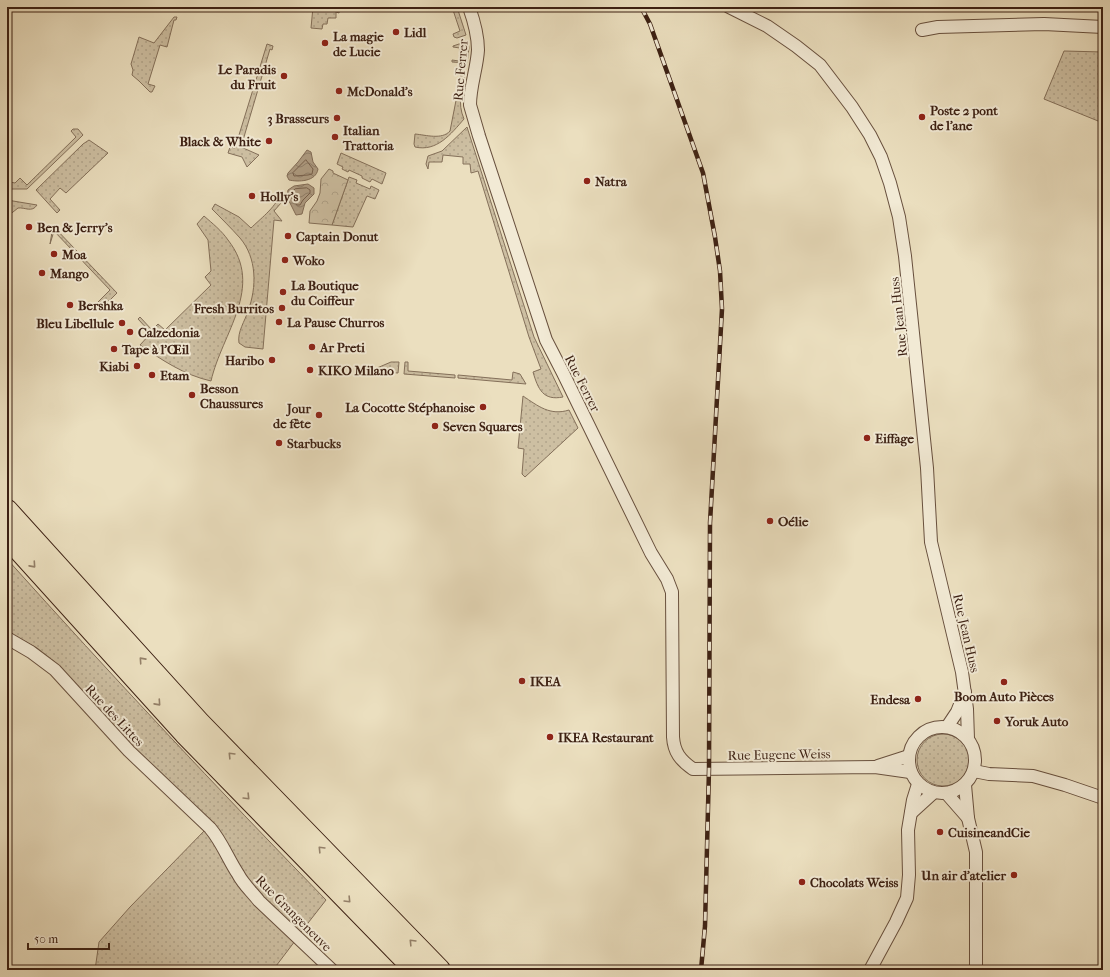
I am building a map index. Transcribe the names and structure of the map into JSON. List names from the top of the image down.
{
  "streets": {
    "street": [
      "Rue Ferrer",
      "Rue Jean Huss",
      "Rue des Littes",
      "Rue Eugene Weiss",
      "Rue Grangeneuve"
    ]
  },
  "crossings": [
    ["Rue Ferrer", "Rue Eugene Weiss"],
    ["Rue Jean Huss", "Rue Eugene Weiss"],
    ["Rue des Littes", "Rue Grangeneuve"]
  ],
  "places": [
    "Lidl",
    "La magie de Lucie",
    "Le Paradis du Fruit",
    "McDonald's",
    "Poste 2 pont de l'ane",
    "3 Brasseurs",
    "Italian Trattoria",
    "Black & White",
    "Natra",
    "Holly's",
    "Ben & Jerry's",
    "Captain Donut",
    "Moa",
    "Woko",
    "Mango",
    "La Boutique du Coiffeur",
    "Bershka",
    "Fresh Burritos",
    "La Pause Churros",
    "Bleu Libellule",
    "Calzedonia",
    "Ar Preti",
    "Tape à l'Œil",
    "Haribo",
    "Kiabi",
    "KIKO Milano",
    "Etam",
    "Besson Chaussures",
    "La Cocotte Stéphanoise",
    "Jour de fête",
    "Seven Squares",
    "Eiffage",
    "Starbucks",
    "Oélie",
    "IKEA",
    "Boom Auto Pièces",
    "Endesa",
    "Yoruk Auto",
    "IKEA Restaurant",
    "CuisineandCie",
    "Un air d'atelier",
    "Chocolats Weiss"
  ],
  "scale_bar": "50 m"
}
